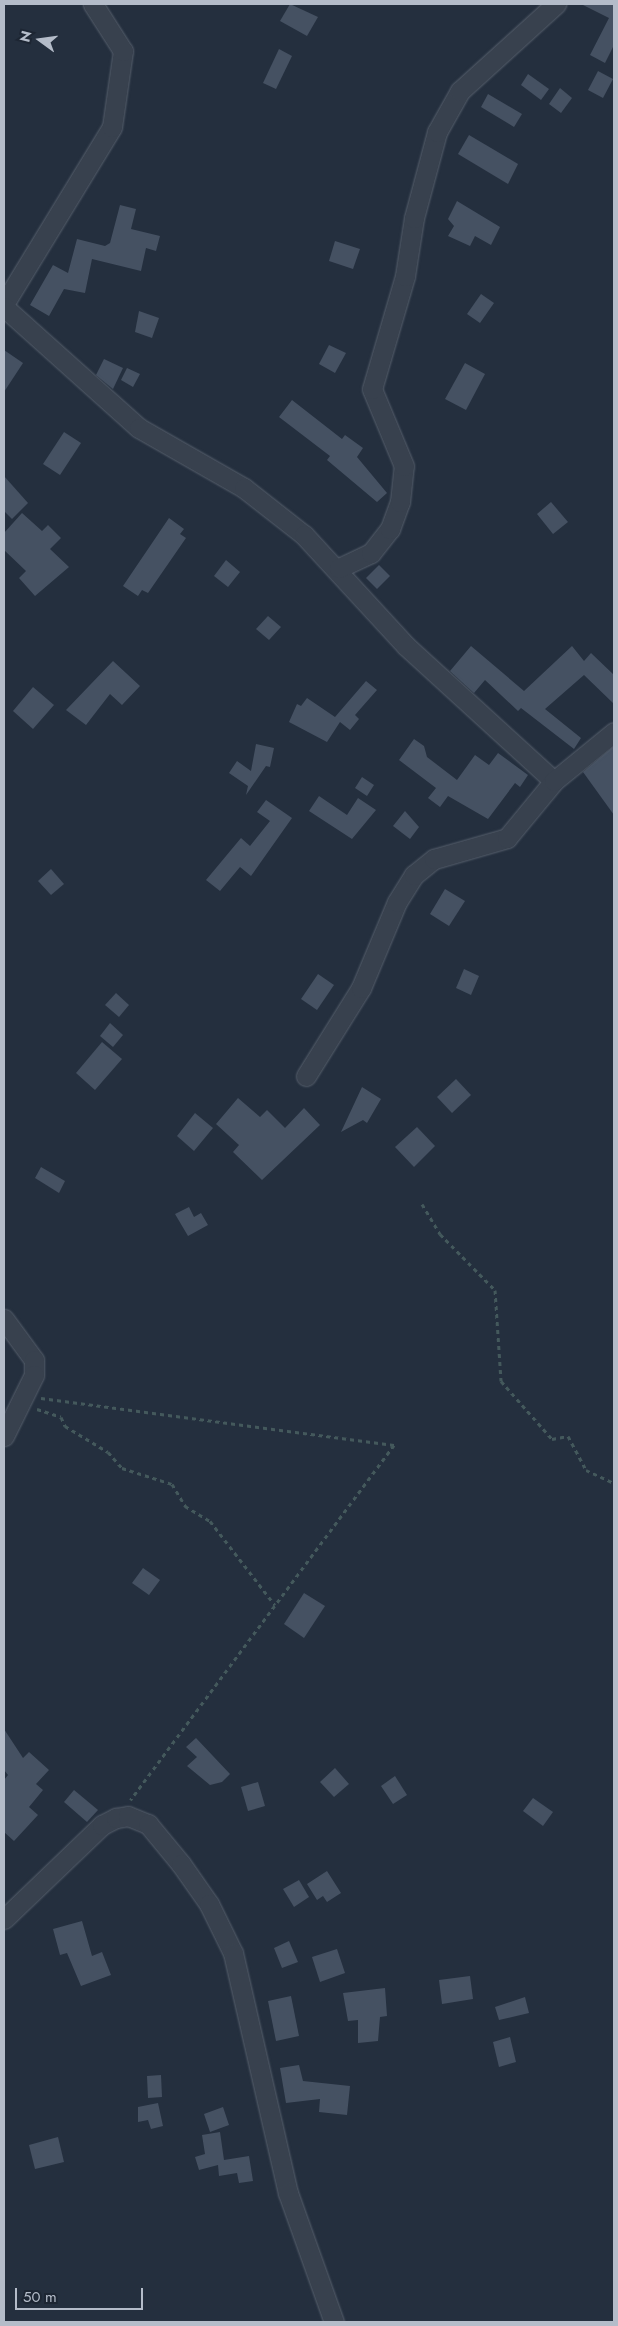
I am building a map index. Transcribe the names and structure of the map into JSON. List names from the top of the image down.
{
  "scale_bar": "50 m",
  "north": "left"
}
